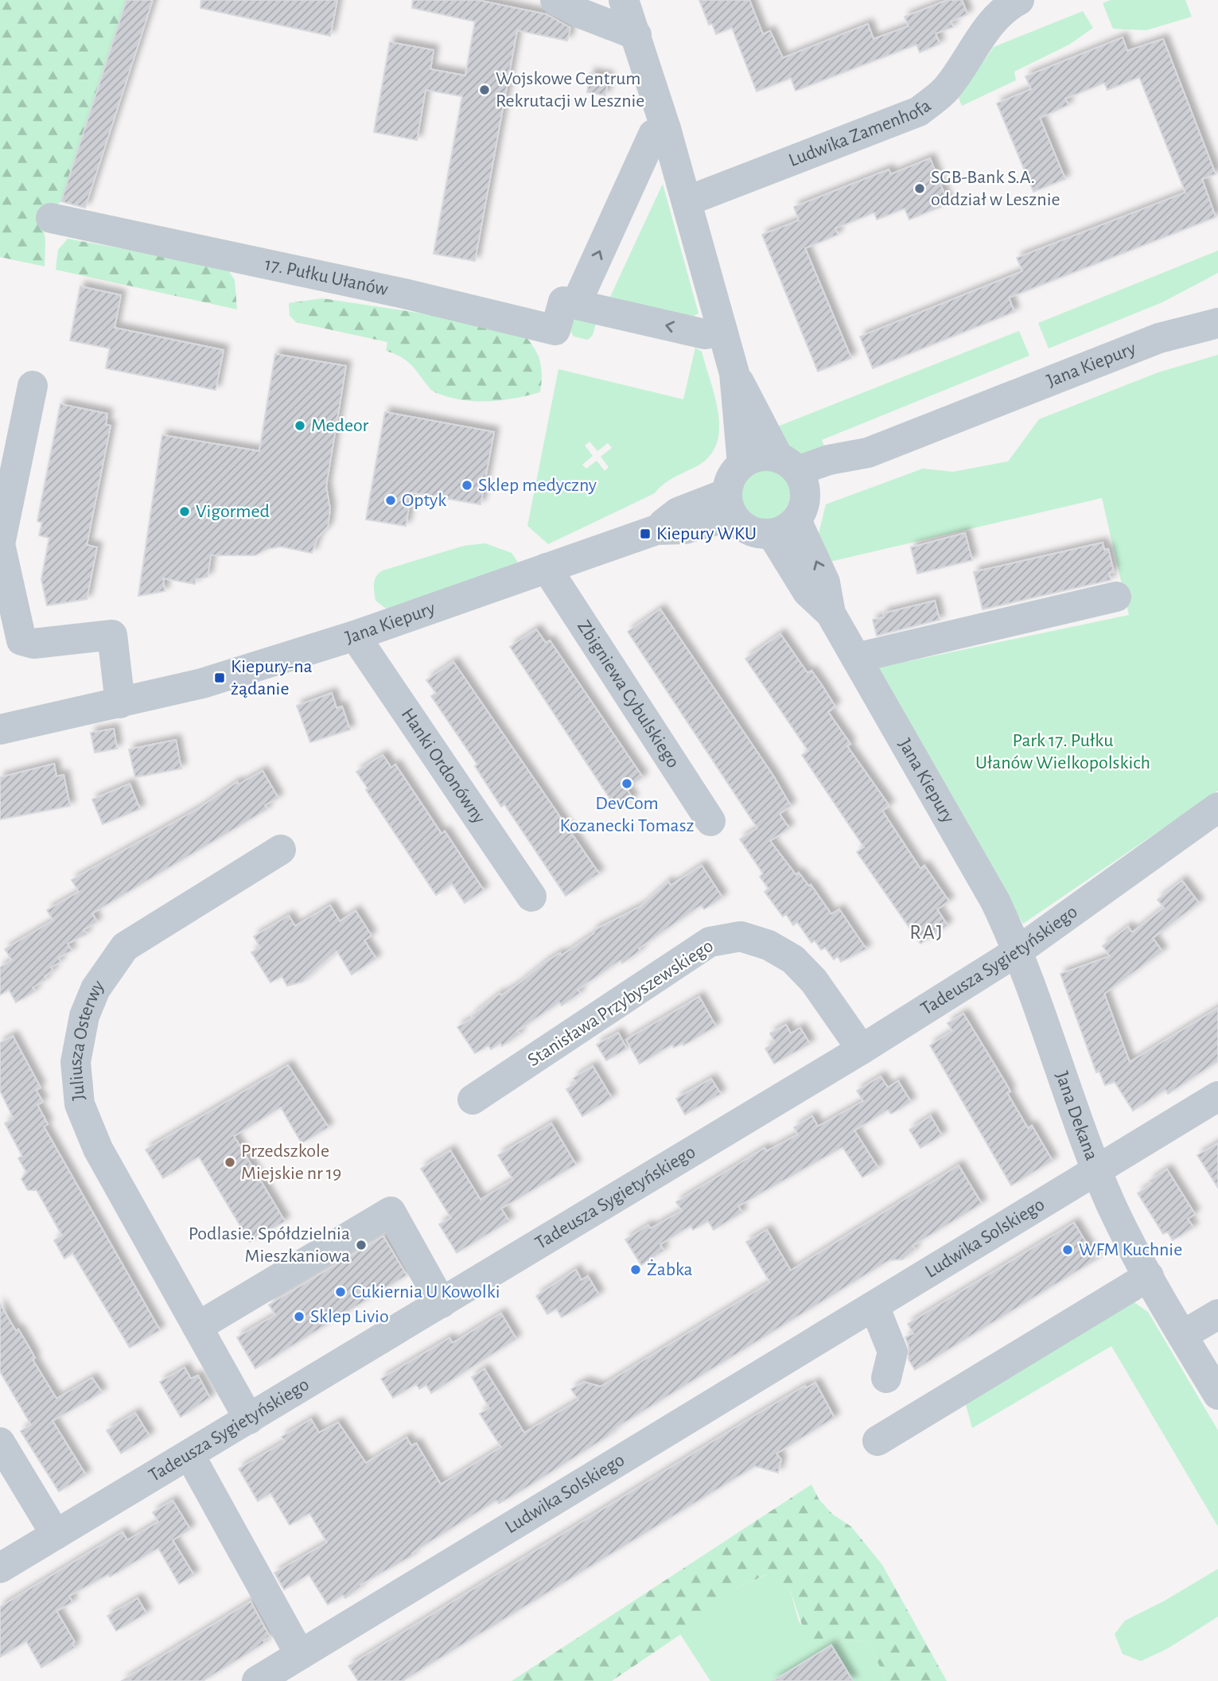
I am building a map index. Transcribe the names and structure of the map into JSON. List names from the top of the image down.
{
  "streets": {
    "street": [
      "Ludwika Zamenhofa",
      "17. Pułku Ułanów",
      "Jana Kiepury",
      "Zbigniewa Cybulskiego",
      "Hanki Ordonówny",
      "Tadeusza Sygietyńskiego",
      "Stanisława Przybyszewskiego",
      "Juliusza Osterwy",
      "Jana Dekana",
      "Ludwika Solskiego"
    ]
  },
  "crossings": [
    ["Jana Kiepury", "Zbigniewa Cybulskiego"],
    ["Jana Kiepury", "Hanki Ordonówny"],
    ["Jana Kiepury", "Tadeusza Sygietyńskiego"],
    ["Jana Kiepury", "Jana Dekana"],
    ["Tadeusza Sygietyńskiego", "Stanisława Przybyszewskiego"],
    ["Tadeusza Sygietyńskiego", "Juliusza Osterwy"],
    ["Tadeusza Sygietyńskiego", "Jana Dekana"],
    ["Jana Dekana", "Ludwika Solskiego"]
  ],
  "districts": ["RAJ"],
  "parks": ["Park 17. Pułku Ułanów Wielkopolskich"],
  "places": {
    "other": [
      "Wojskowe Centrum Rekrutacji w Lesznie",
      "SGB-Bank S.A. oddział w Lesznie",
      "Medeor",
      "Sklep medyczny",
      "Optyk",
      "Vigormed",
      "DevCom Kozanecki Tomasz",
      "Przedszkole Miejskie nr 19",
      "Podlasie. Spółdzielnia Mieszkaniowa",
      "WFM Kuchnie",
      "Żabka",
      "Cukiernia U Kowolki",
      "Sklep Livio"
    ],
    "transit": ["Kiepury WKU", "Kiepury-na żądanie"]
  }
}
